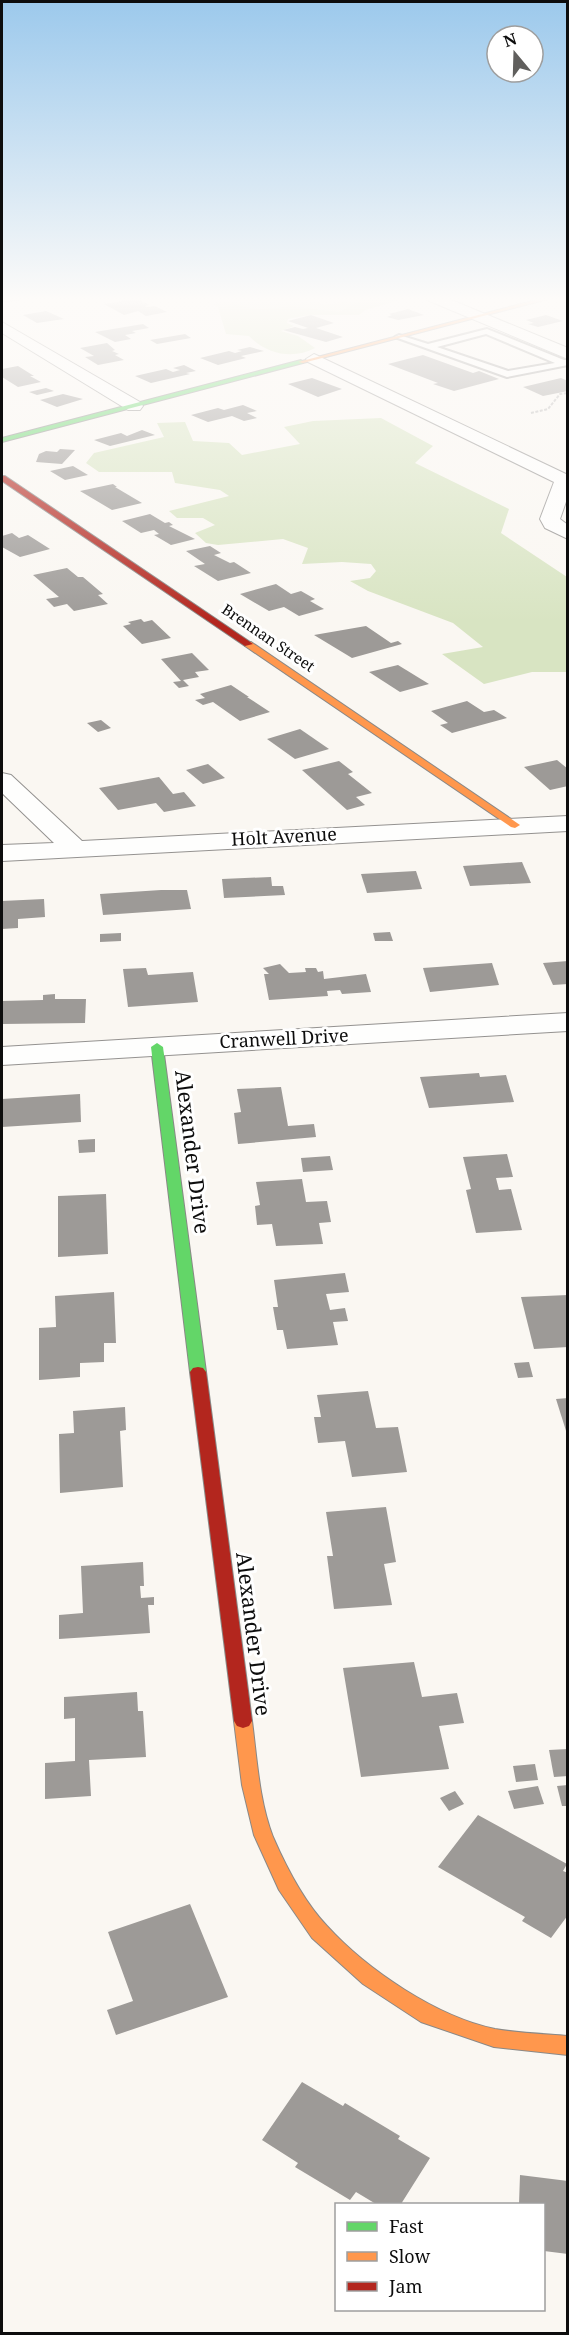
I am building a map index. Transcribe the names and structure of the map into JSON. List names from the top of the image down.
{
  "streets": {
    "street": [
      "Brennan Street",
      "Holt Avenue",
      "Cranwell Drive",
      "Alexander Drive"
    ]
  },
  "crossings": [
    ["Brennan Street", "Holt Avenue"],
    ["Cranwell Drive", "Alexander Drive"]
  ],
  "legend": ["Fast", "Slow", "Jam"],
  "north": "top"
}
